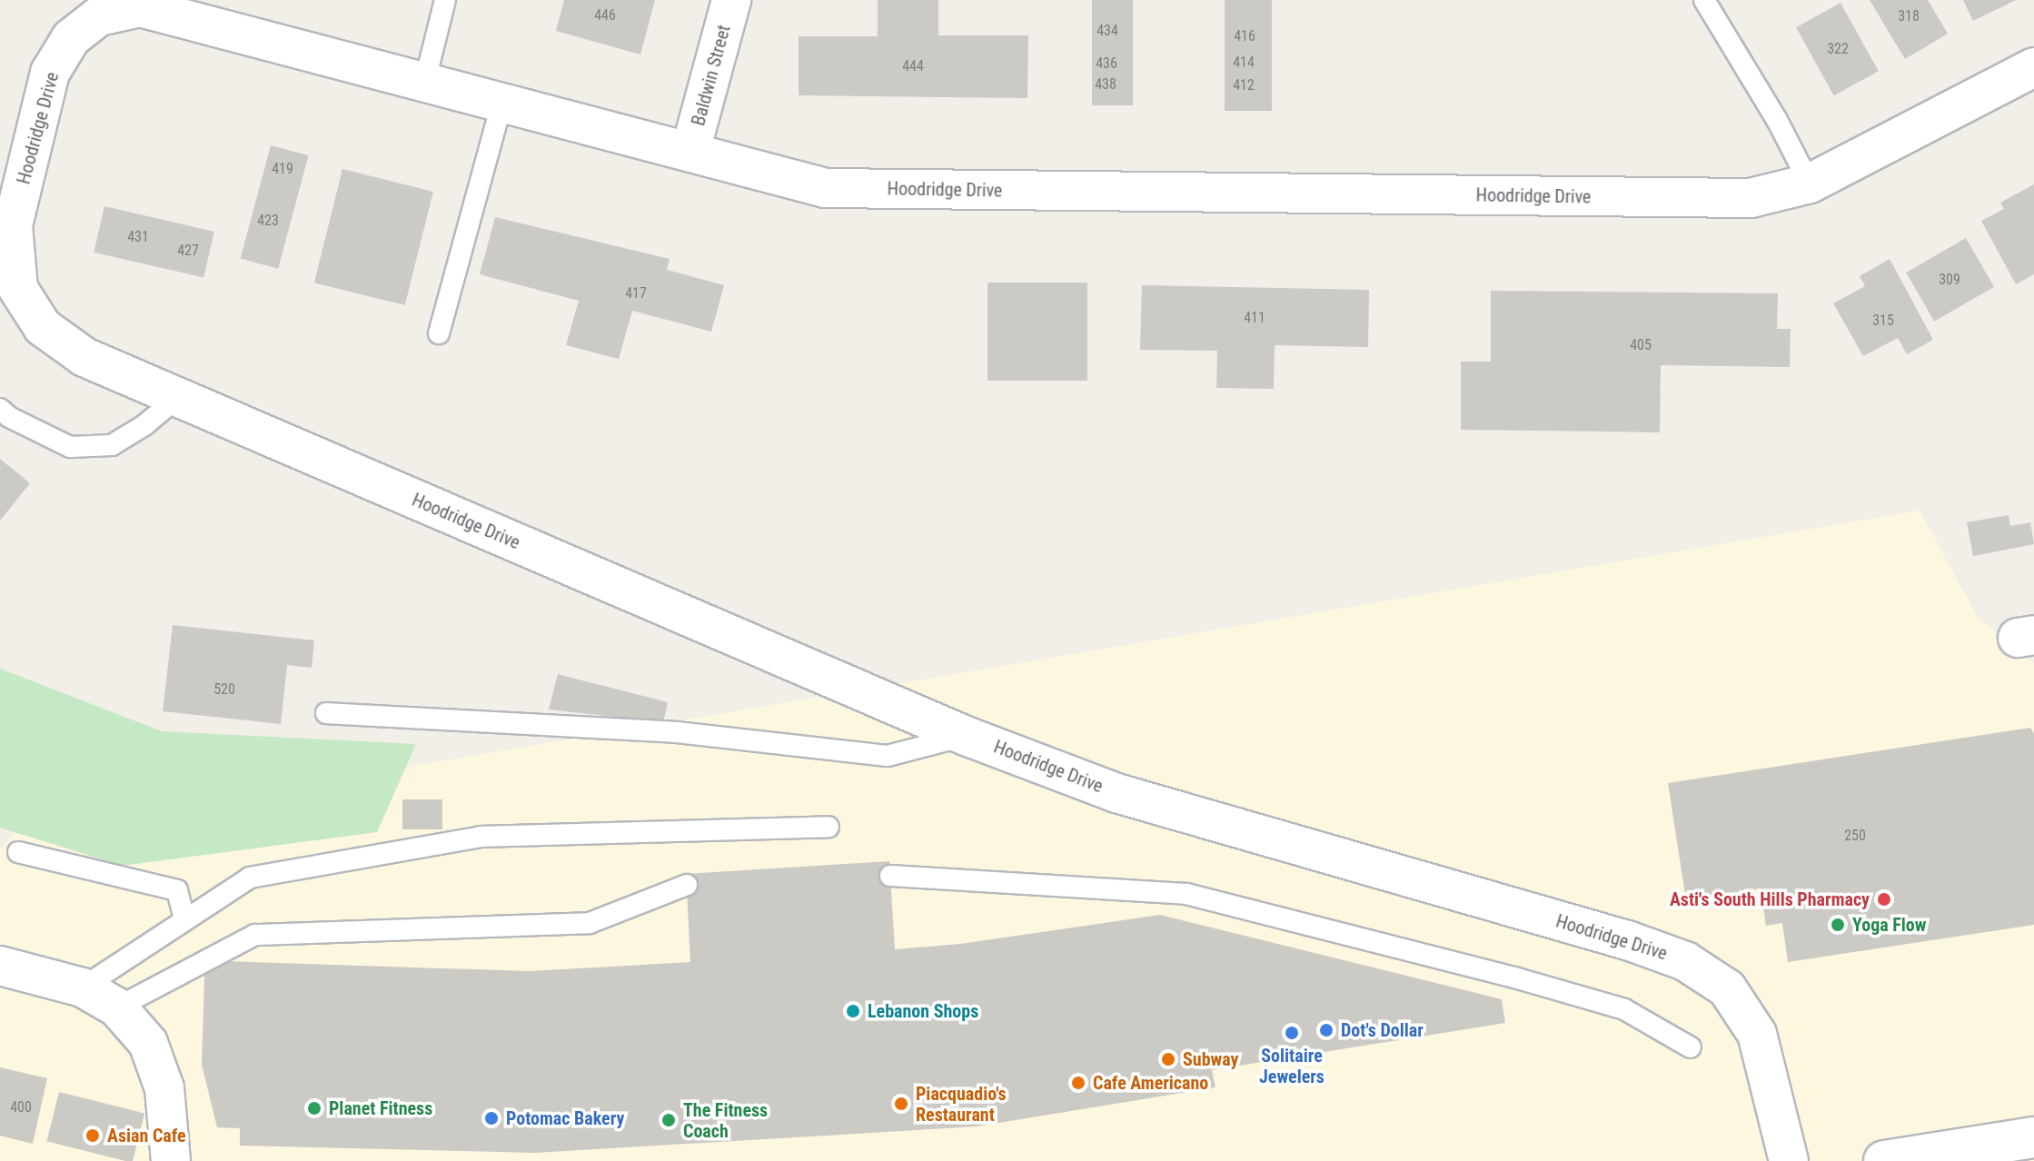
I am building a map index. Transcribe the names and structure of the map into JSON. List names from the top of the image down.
{
  "streets": {
    "street": ["Baldwin Street", "Hoodridge Drive"]
  },
  "crossings": [
    ["Baldwin Street", "Hoodridge Drive"]
  ],
  "places": [
    "Asti's South Hills Pharmacy",
    "Yoga Flow",
    "Lebanon Shops",
    "Dot's Dollar",
    "Solitaire Jewelers",
    "Subway",
    "Cafe Americano",
    "Piacquadio's Restaurant",
    "Planet Fitness",
    "Potomac Bakery",
    "The Fitness Coach",
    "Asian Cafe"
  ],
  "house_numbers": [
    "446",
    "318",
    "434",
    "416",
    "322",
    "414",
    "436",
    "444",
    "438",
    "412",
    "419",
    "423",
    "431",
    "427",
    "309",
    "417",
    "411",
    "315",
    "405",
    "520",
    "250",
    "400"
  ]
}
